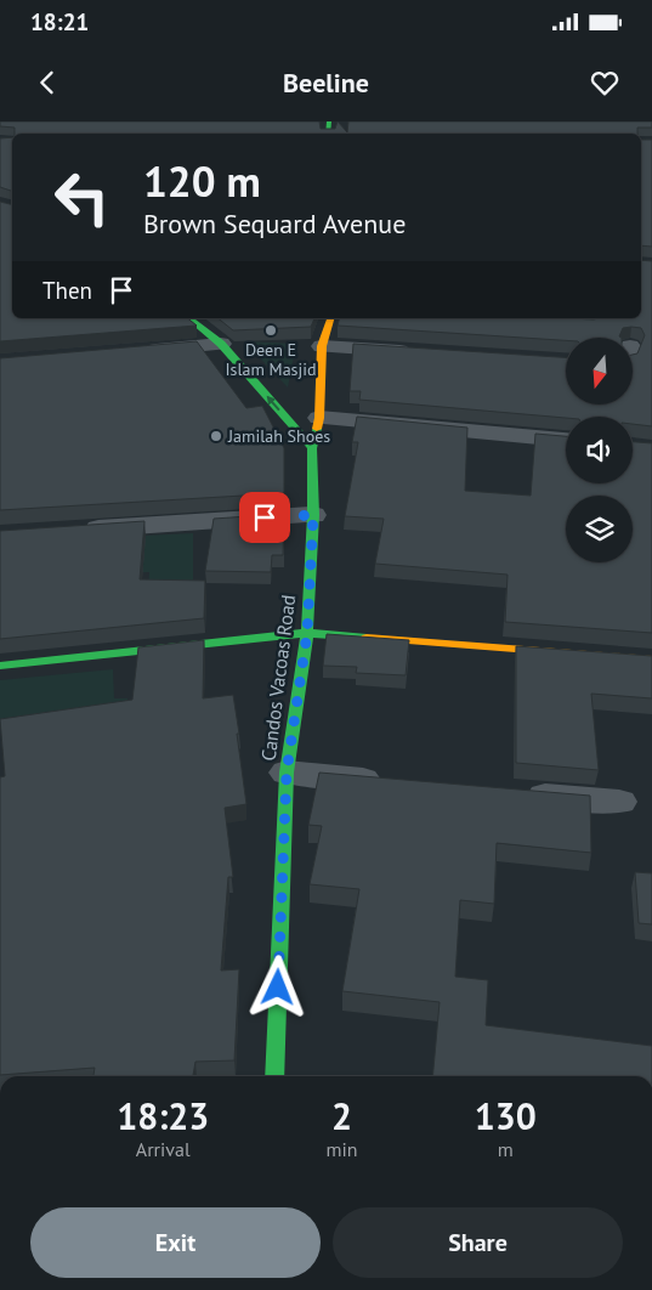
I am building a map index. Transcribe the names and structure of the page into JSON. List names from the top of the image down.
{
  "streets": {
    "main road": ["Candos Vacoas Road"]
  },
  "places": ["Deen E Islam Masjid", "Jamilah Shoes"],
  "north": "bottom",
  "page": {
    "status": "18:21",
    "header": "Beeline",
    "turn": ["120 m", "Brown Sequard Avenue"],
    "then": "Then",
    "eta": [
      "18:23",
      "Arrival",
      "2",
      "min",
      "130",
      "m"
    ],
    "buttons": ["Exit", "Share"]
  }
}
